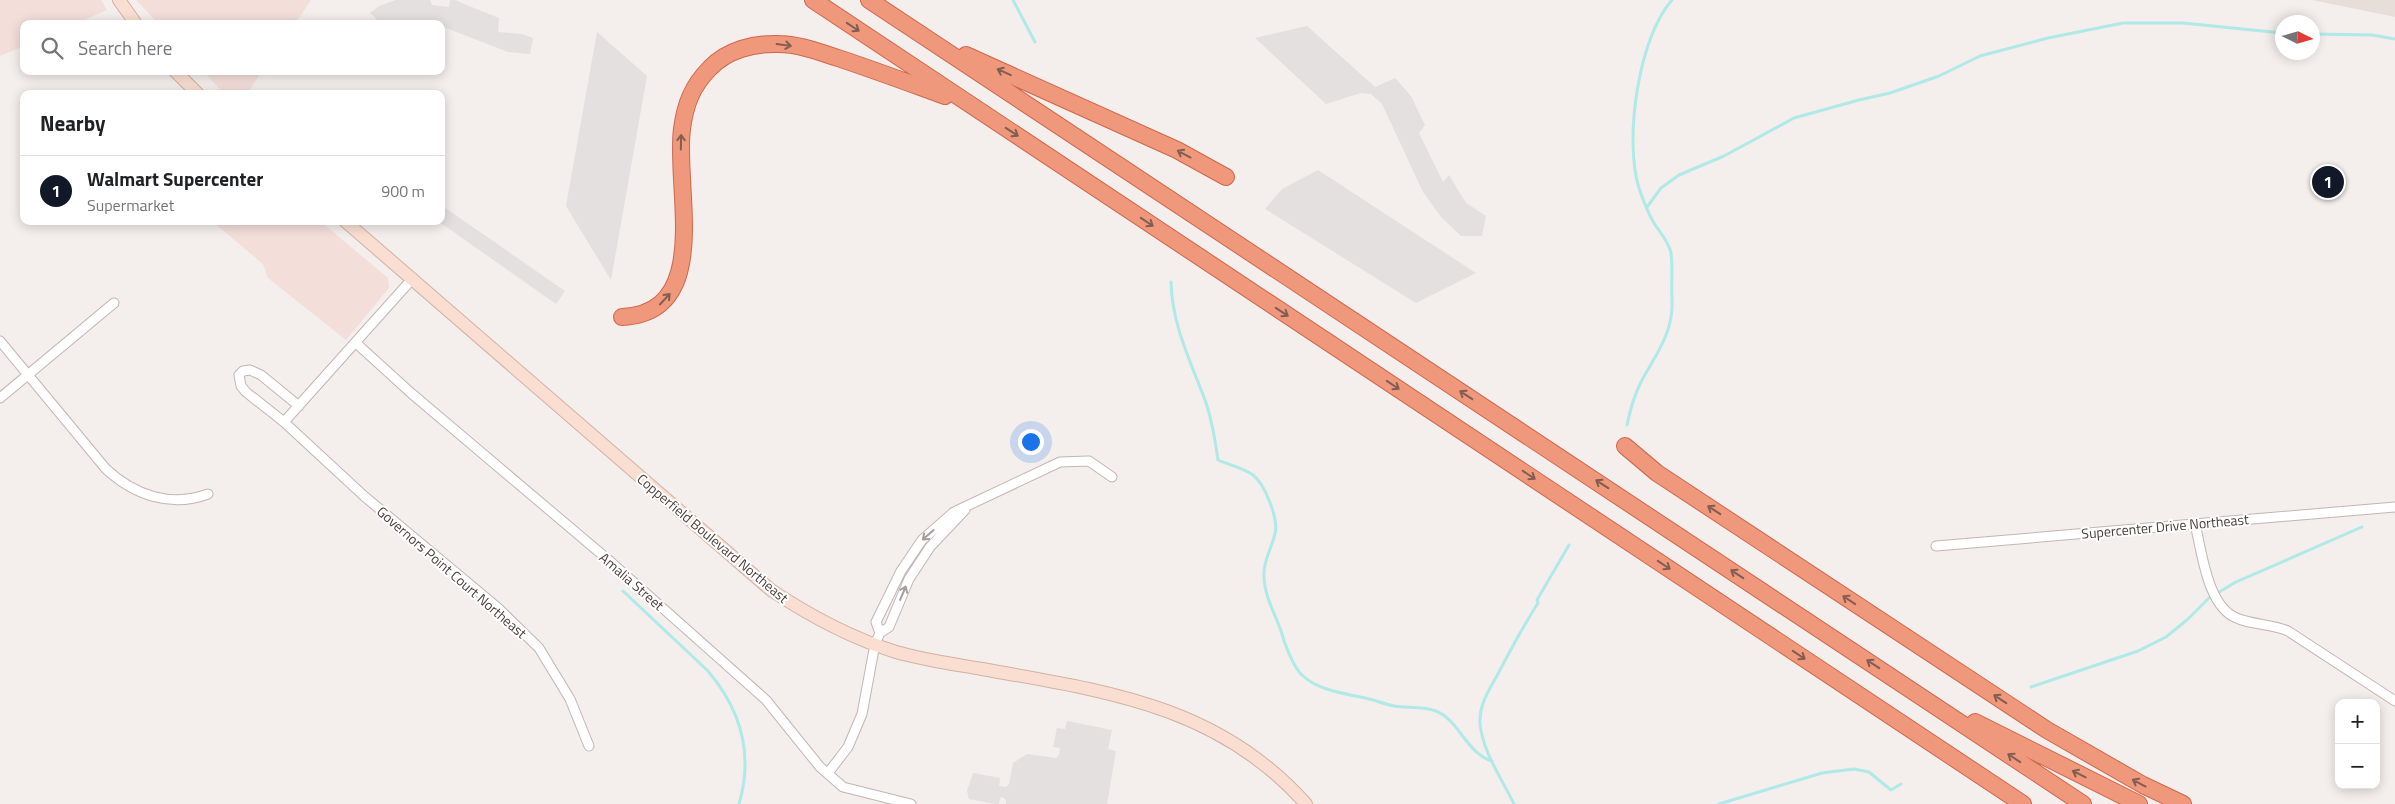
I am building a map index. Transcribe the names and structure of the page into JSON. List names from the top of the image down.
{
  "streets": {
    "main road": ["Copperfield Boulevard Northeast"],
    "street": ["Supercenter Drive Northeast", "Governors Point Court Northeast", "Amalia Street"]
  },
  "north": "right",
  "page": {
    "search": "Search here",
    "heading": "Nearby",
    "list": [
      {
        "mark": "1",
        "name": "Walmart Supercenter",
        "note": "Supermarket",
        "value": "900 m"
      }
    ],
    "pins": "1",
    "map_buttons": ["+", "−"]
  }
}
